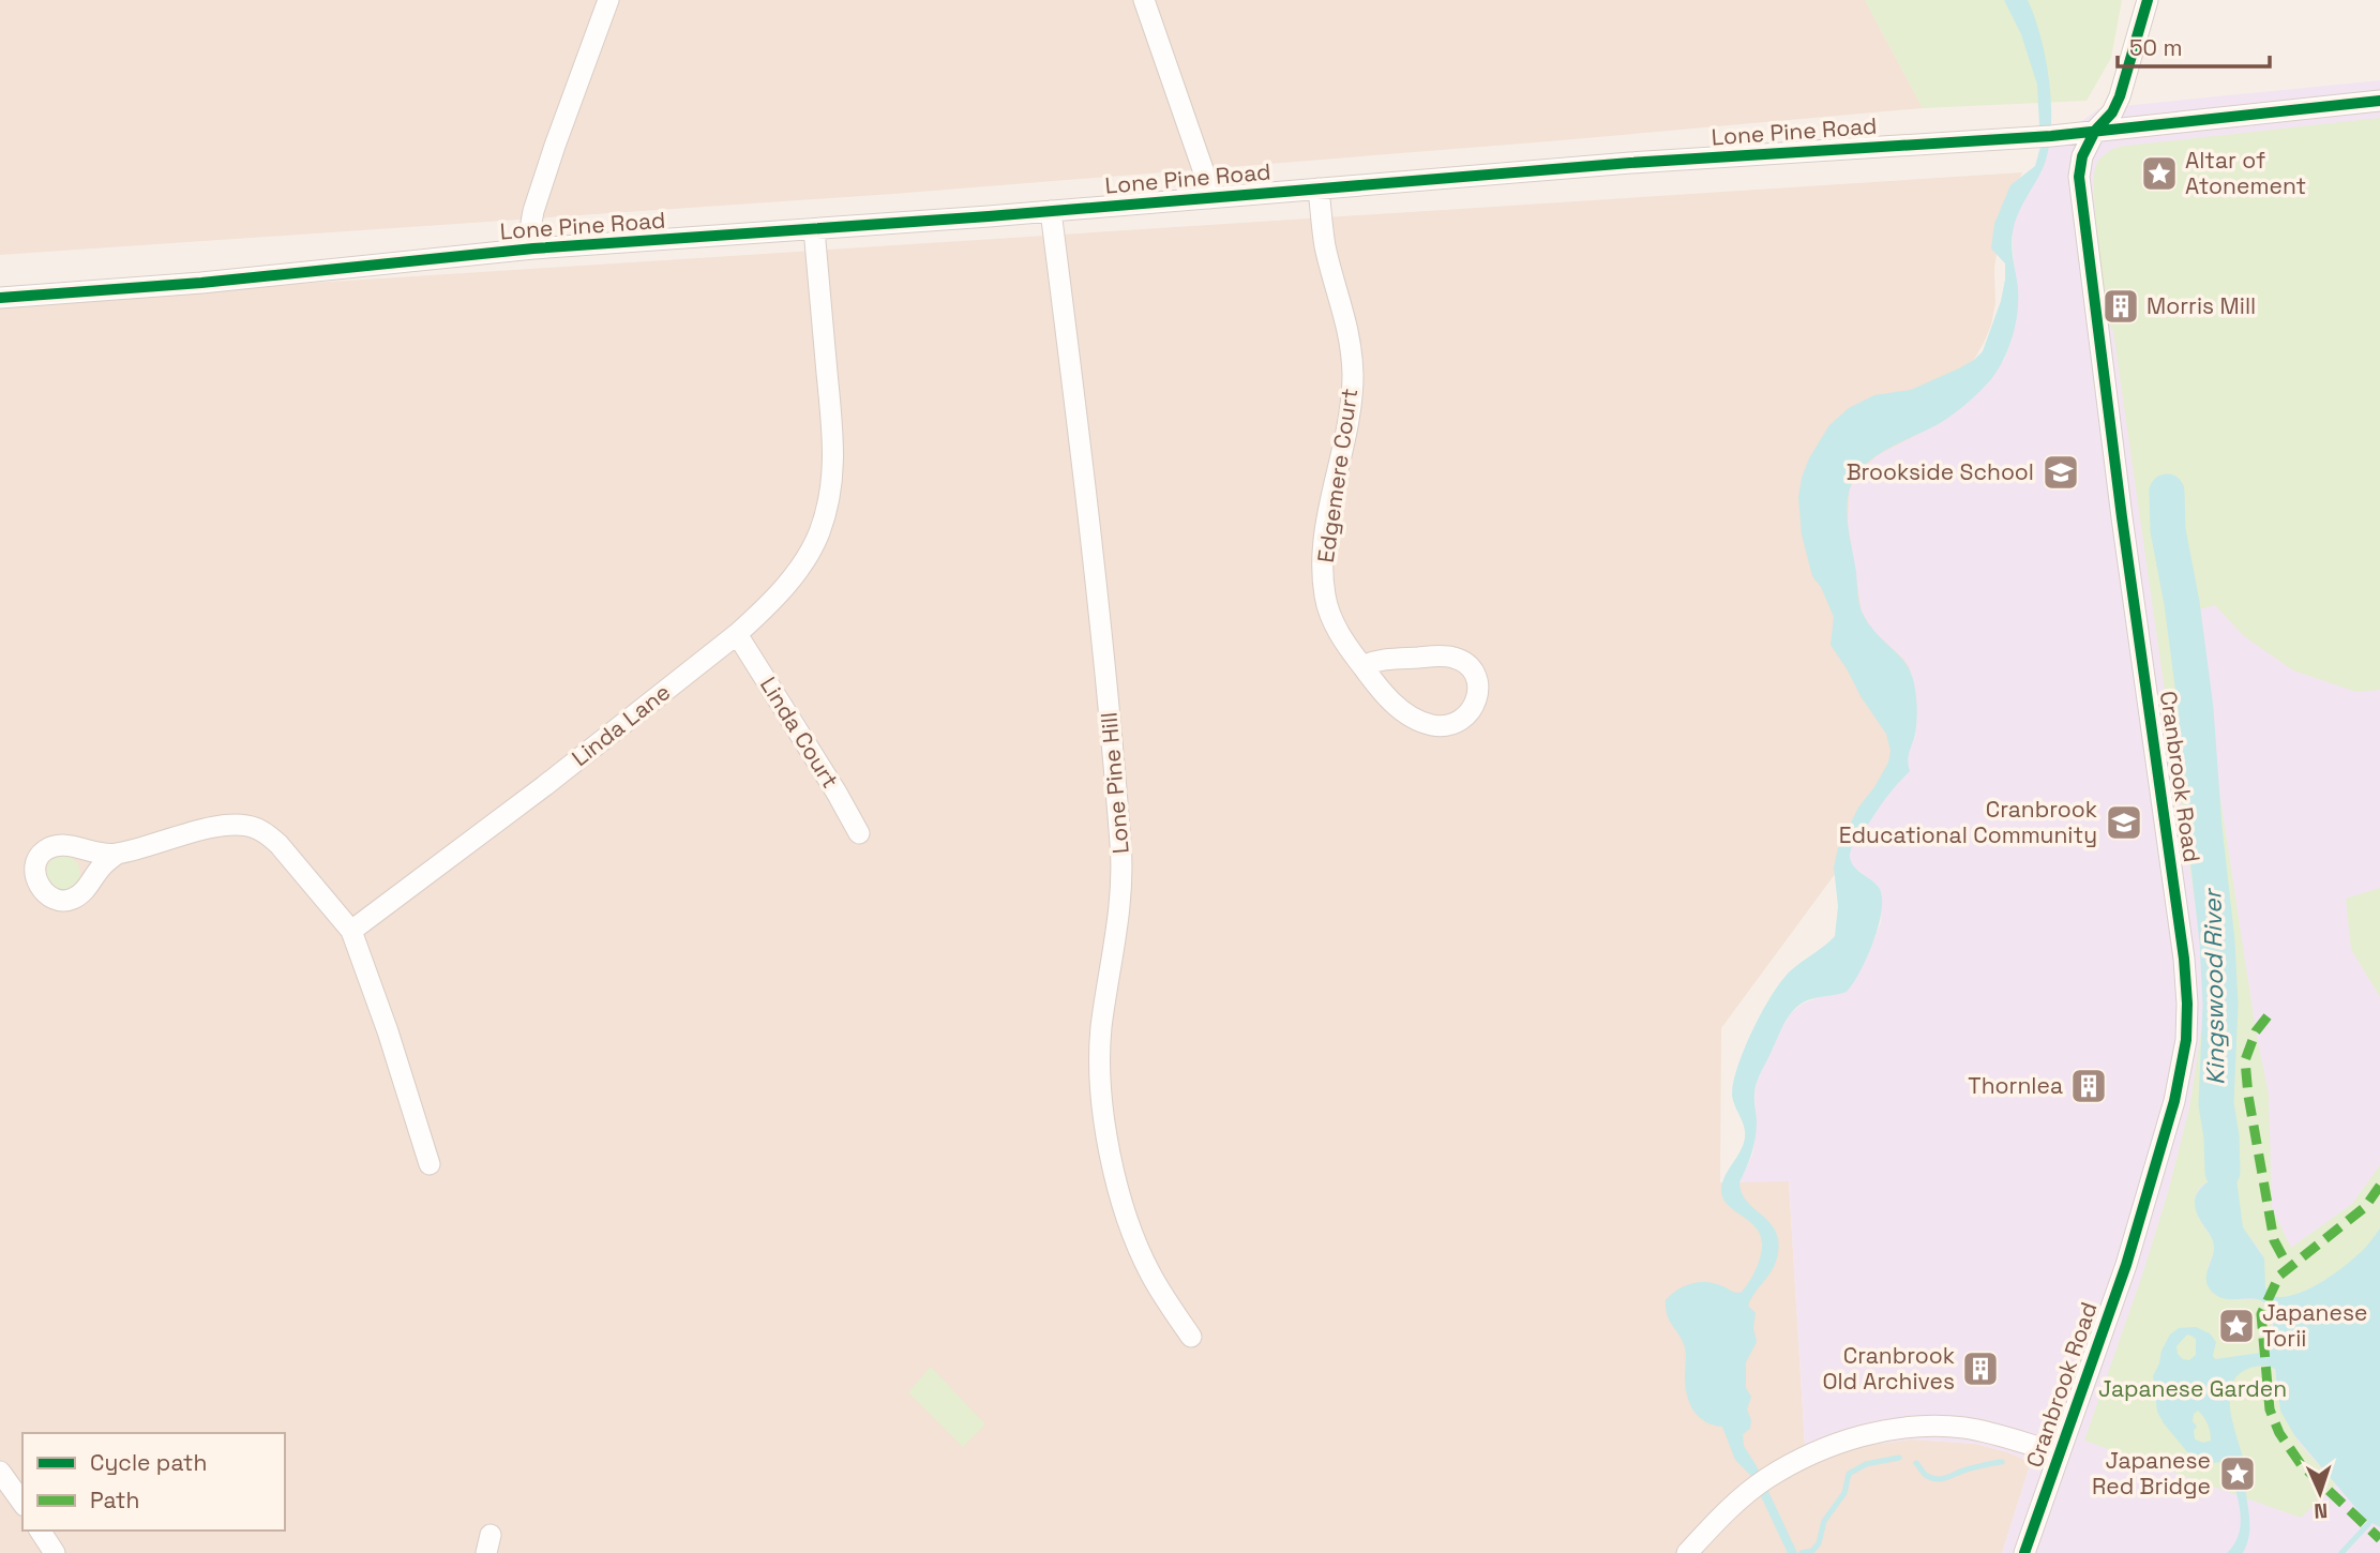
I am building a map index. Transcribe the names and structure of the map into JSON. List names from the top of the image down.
{
  "streets": {
    "street": [
      "Lone Pine Road",
      "Edgemere Court",
      "Linda Lane",
      "Linda Court",
      "Cranbrook Road",
      "Lone Pine Hill"
    ]
  },
  "crossings": [
    ["Lone Pine Road", "Edgemere Court"],
    ["Lone Pine Road", "Linda Lane"],
    ["Lone Pine Road", "Cranbrook Road"],
    ["Lone Pine Road", "Lone Pine Hill"],
    ["Linda Lane", "Linda Court"]
  ],
  "water": ["Kingswood River"],
  "parks": ["Japanese Garden"],
  "places": {
    "place": ["Altar of Atonement", "Japanese Torii", "Japanese Red Bridge"],
    "building": ["Morris Mill", "Thornlea", "Cranbrook Old Archives"],
    "school or university": ["Brookside School", "Cranbrook Educational Community"]
  },
  "legend": ["Cycle path", "Path"],
  "scale_bar": "50 m",
  "north": "bottom"
}
